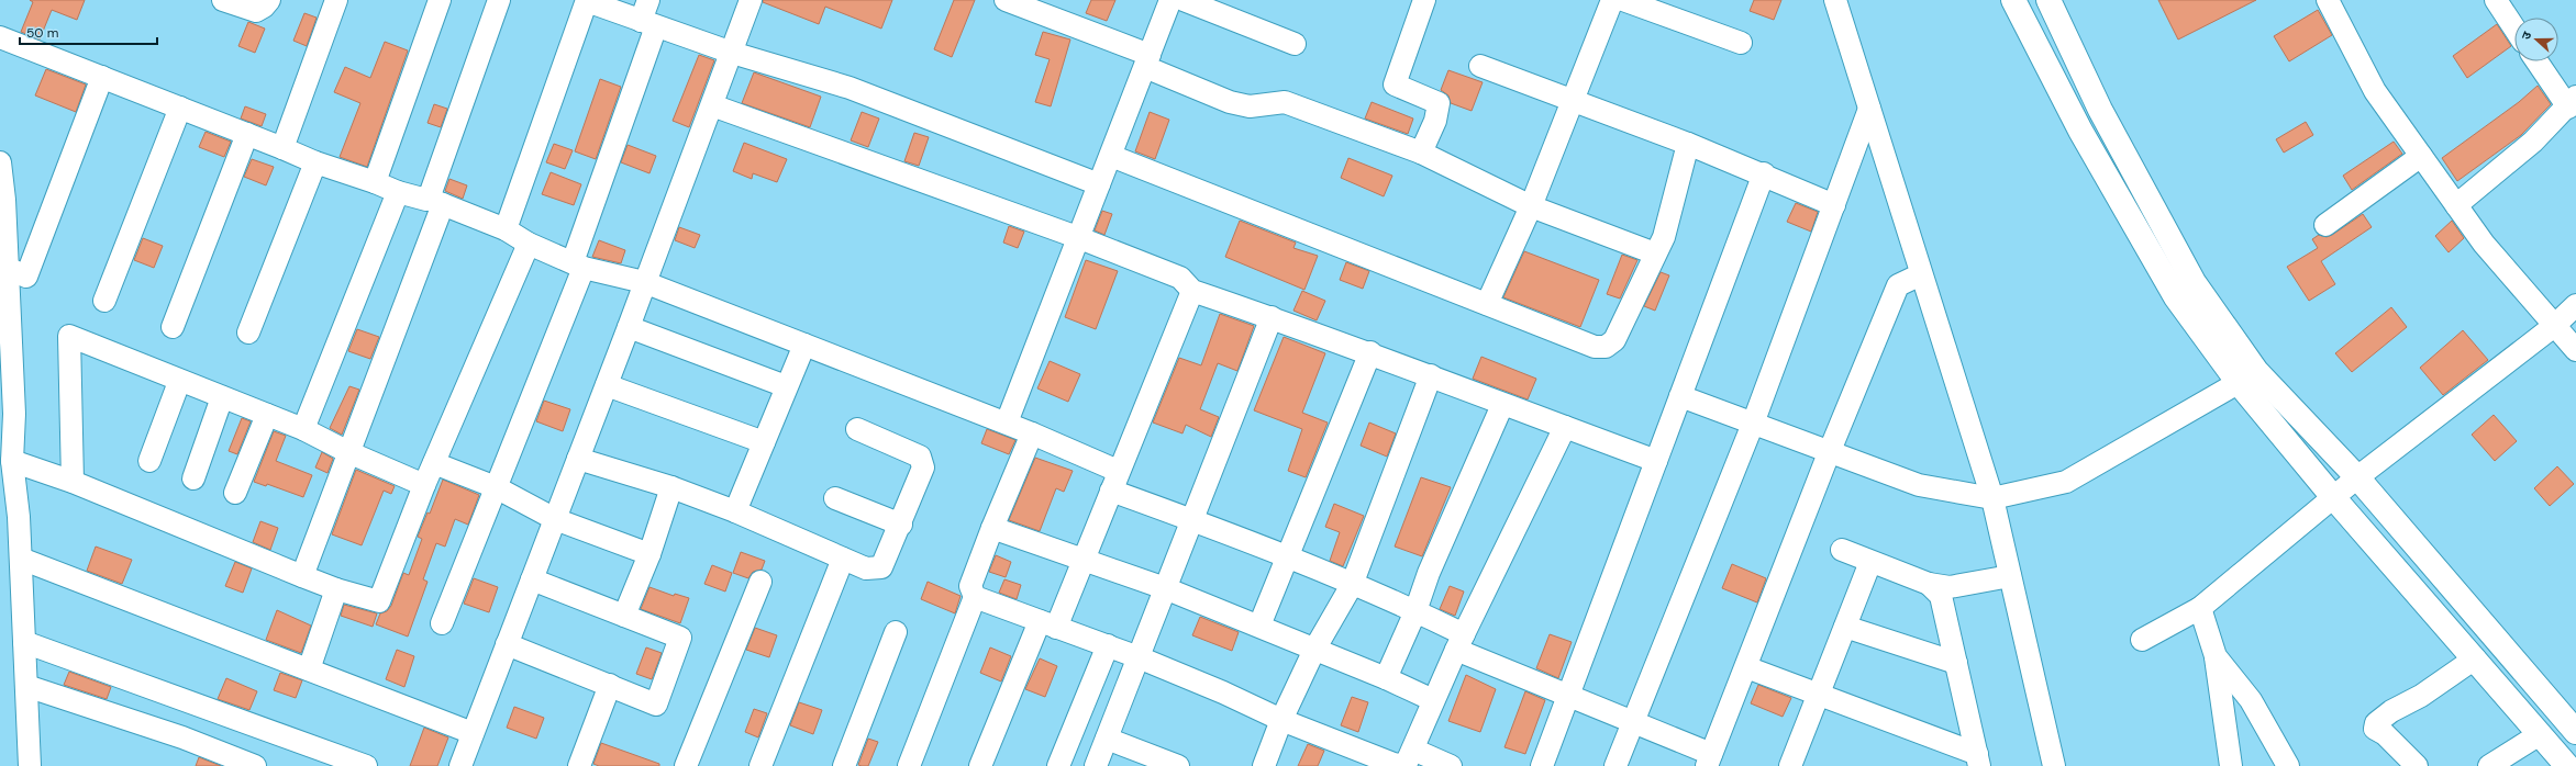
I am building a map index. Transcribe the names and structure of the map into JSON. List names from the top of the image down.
{
  "scale_bar": "50 m",
  "north": "left"
}
